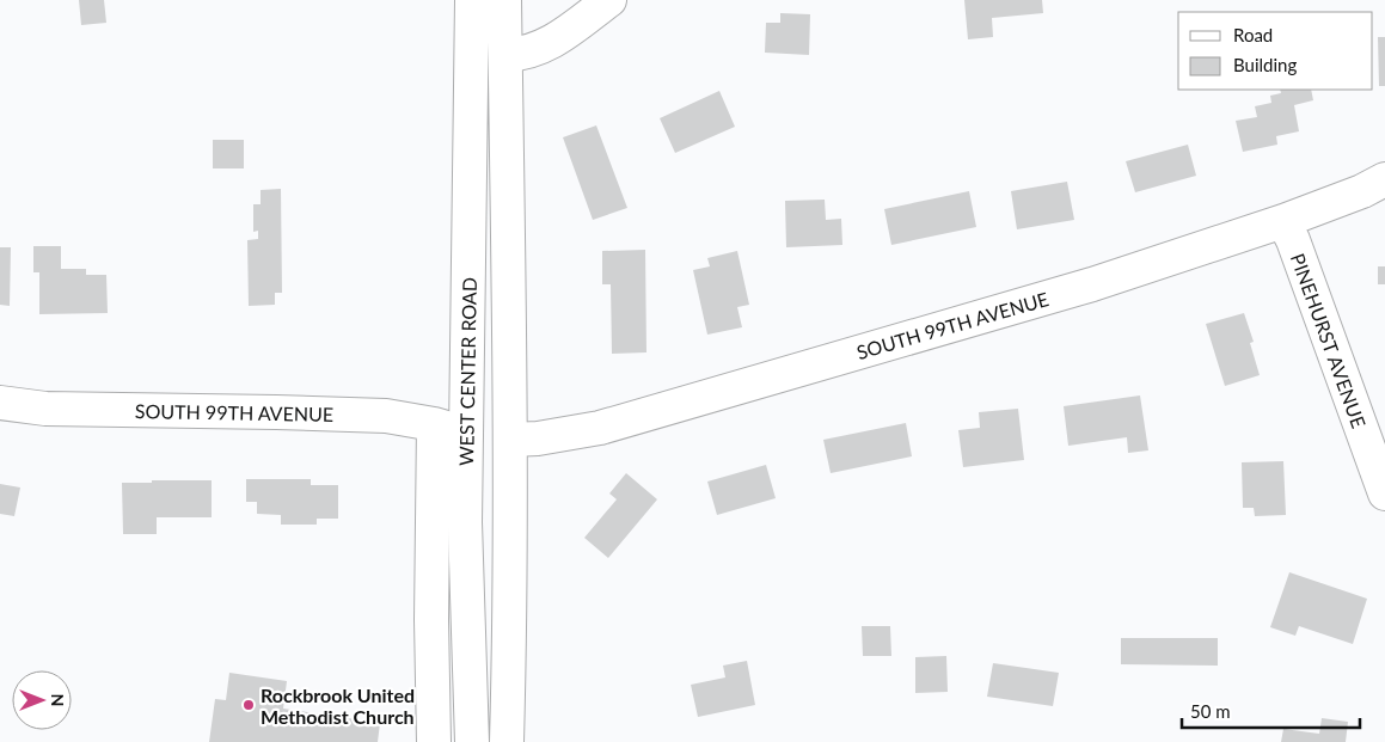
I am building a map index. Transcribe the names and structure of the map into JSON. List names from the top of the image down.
{
  "streets": {
    "street": ["SOUTH 99TH AVENUE", "PINEHURST AVENUE", "WEST CENTER ROAD"]
  },
  "crossings": [
    ["SOUTH 99TH AVENUE", "PINEHURST AVENUE"],
    ["SOUTH 99TH AVENUE", "WEST CENTER ROAD"]
  ],
  "places": ["Rockbrook United Methodist Church"],
  "legend": ["Road", "Building"],
  "scale_bar": "50 m",
  "north": "right"
}
